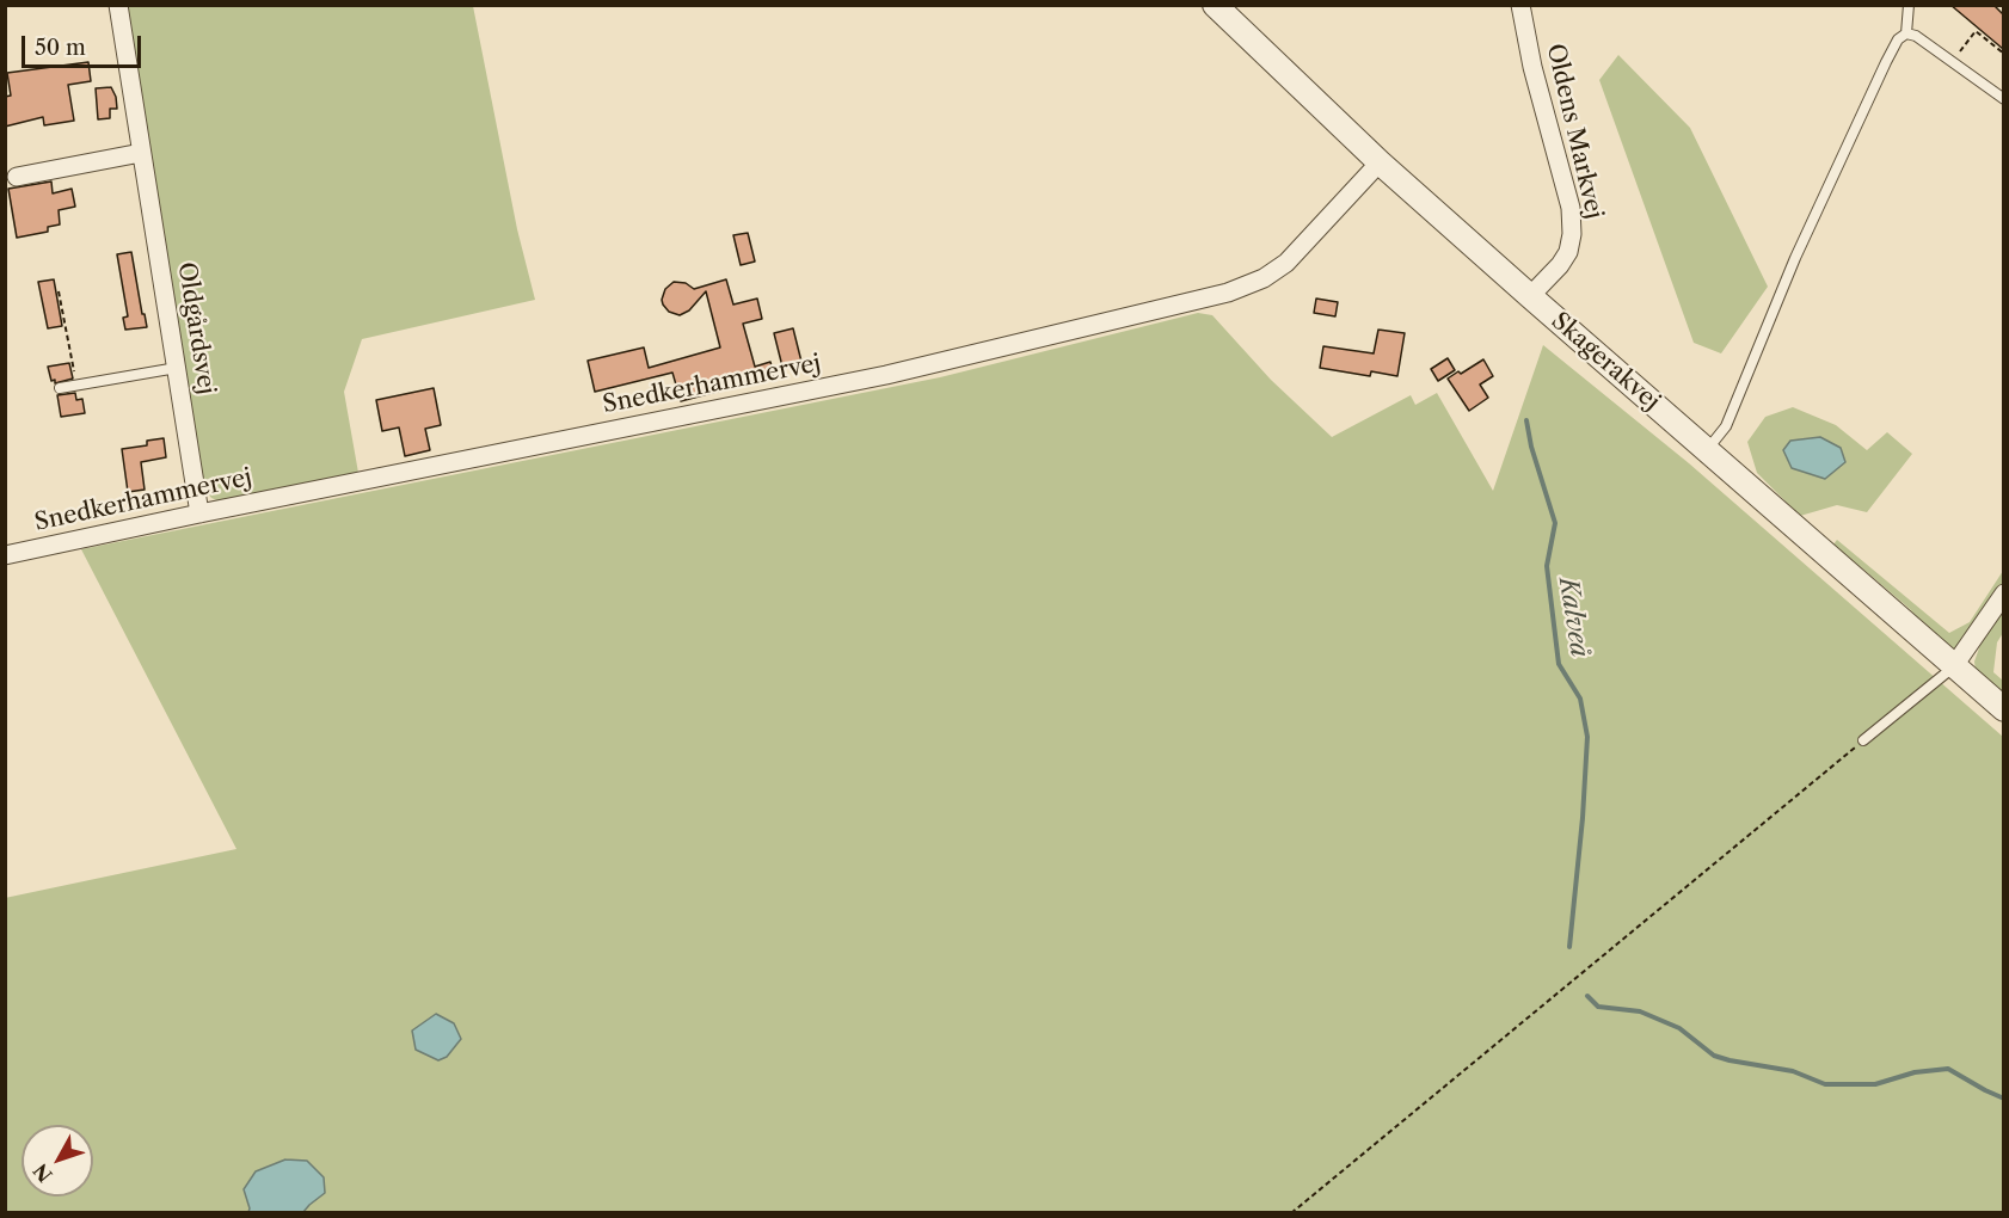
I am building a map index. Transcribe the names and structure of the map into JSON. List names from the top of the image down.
{
  "streets": {
    "street": [
      "Oldens Markvej",
      "Oldgårdsvej",
      "Skagerakvej",
      "Snedkerhammervej"
    ]
  },
  "crossings": [
    ["Oldens Markvej", "Skagerakvej"],
    ["Oldgårdsvej", "Snedkerhammervej"],
    ["Skagerakvej", "Snedkerhammervej"]
  ],
  "water": ["Kalveå"],
  "scale_bar": "50 m",
  "north": "bottom left"
}
